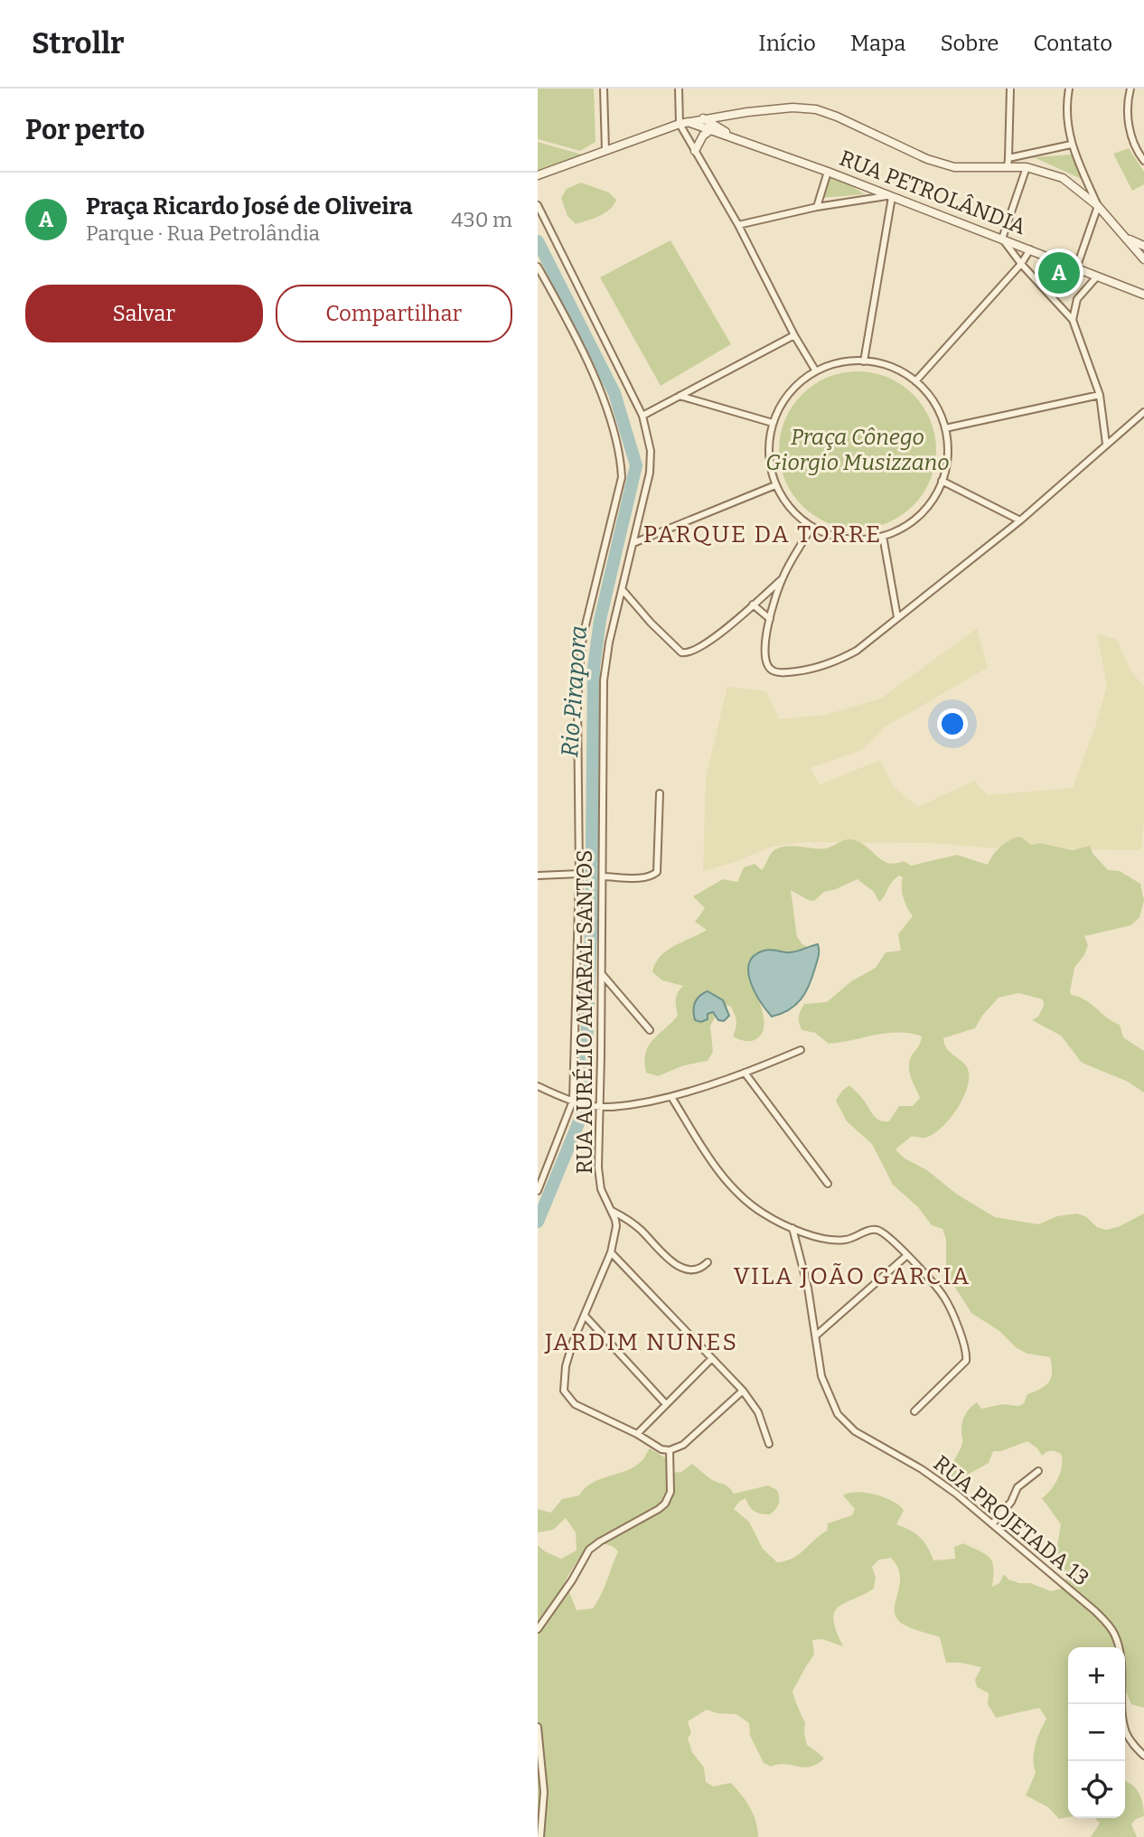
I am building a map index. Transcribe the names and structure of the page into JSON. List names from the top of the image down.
{
  "streets": {
    "street": ["RUA PETROLÂNDIA", "RUA AURÉLIO AMARAL SANTOS", "RUA PROJETADA 13"]
  },
  "districts": ["PARQUE DA TORRE", "VILA JOÃO GARCIA", "JARDIM NUNES"],
  "water": ["Rio Pirapora"],
  "parks": ["Praça Cônego Giorgio Musizzano"],
  "page": {
    "header": "Strollr",
    "nav": [
      "Início",
      "Mapa",
      "Sobre",
      "Contato"
    ],
    "heading": "Por perto",
    "list": [
      {
        "mark": "A",
        "name": "Praça Ricardo José de Oliveira",
        "note": "Parque · Rua Petrolândia",
        "value": "430 m"
      }
    ],
    "pins": "A",
    "buttons": ["Salvar", "Compartilhar"],
    "map_buttons": ["+", "−"]
  }
}
